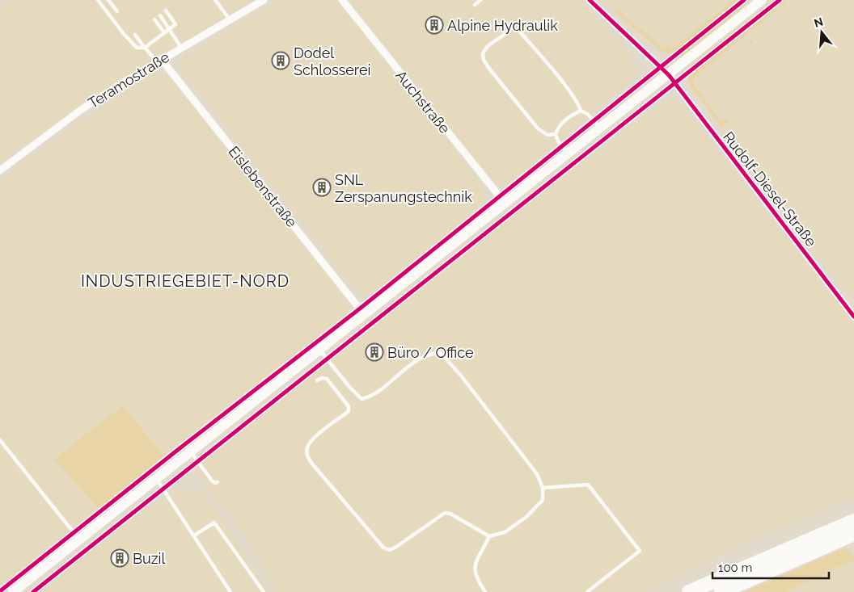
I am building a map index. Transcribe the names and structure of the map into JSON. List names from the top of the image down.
{
  "streets": {
    "street": [
      "Teramostraße",
      "Auchstraße",
      "Eislebenstraße",
      "Rudolf-Diesel-Straße"
    ]
  },
  "crossings": [
    ["Teramostraße", "Eislebenstraße"]
  ],
  "districts": ["INDUSTRIEGEBIET-NORD"],
  "places": {
    "building": [
      "Alpine Hydraulik",
      "Dodel Schlosserei",
      "SNL Zerspanungstechnik",
      "Büro / Office",
      "Buzil"
    ]
  },
  "scale_bar": "100 m",
  "north": "top"
}
